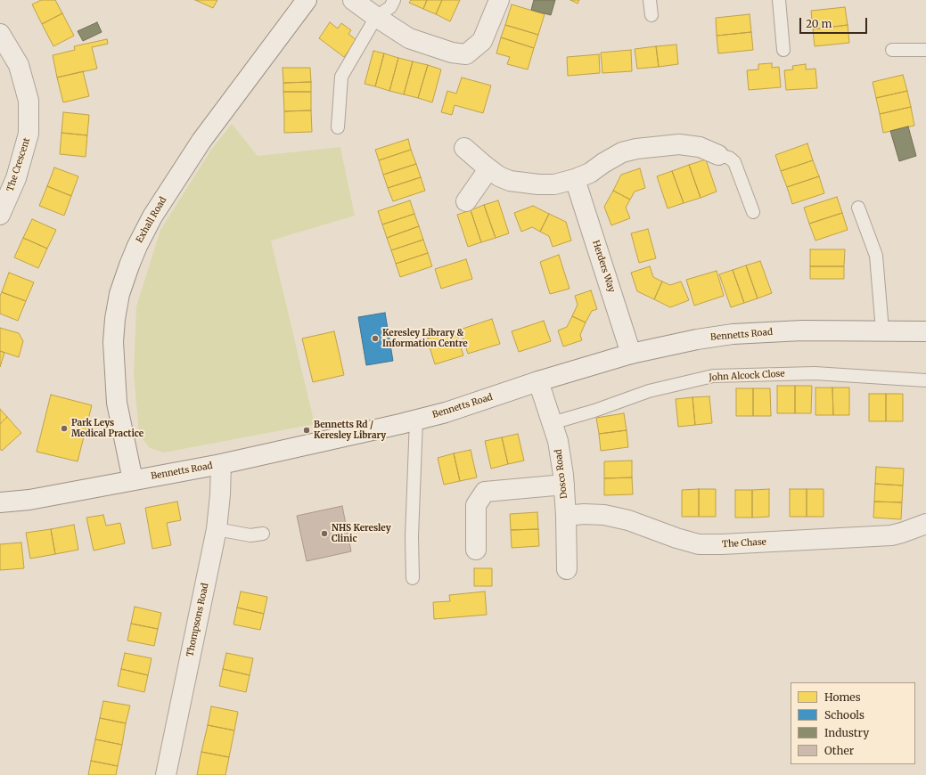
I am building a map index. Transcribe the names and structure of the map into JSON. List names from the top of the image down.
{
  "streets": {
    "street": [
      "The Crescent",
      "Exhall Road",
      "Herders Way",
      "Bennetts Road",
      "Dosco Road",
      "The Chase",
      "Thompsons Road"
    ],
    "lane": ["John Alcock Close"]
  },
  "crossings": [
    ["Exhall Road", "Bennetts Road"],
    ["Herders Way", "Bennetts Road"],
    ["Bennetts Road", "Dosco Road"],
    ["Bennetts Road", "Thompsons Road"],
    ["John Alcock Close", "Dosco Road"],
    ["Dosco Road", "The Chase"]
  ],
  "places": [
    "Keresley Library & Information Centre",
    "Park Leys Medical Practice",
    "Bennetts Rd / Keresley Library",
    "NHS Keresley Clinic"
  ],
  "legend": [
    "Homes",
    "Schools",
    "Industry",
    "Other"
  ],
  "scale_bar": "20 m"
}
